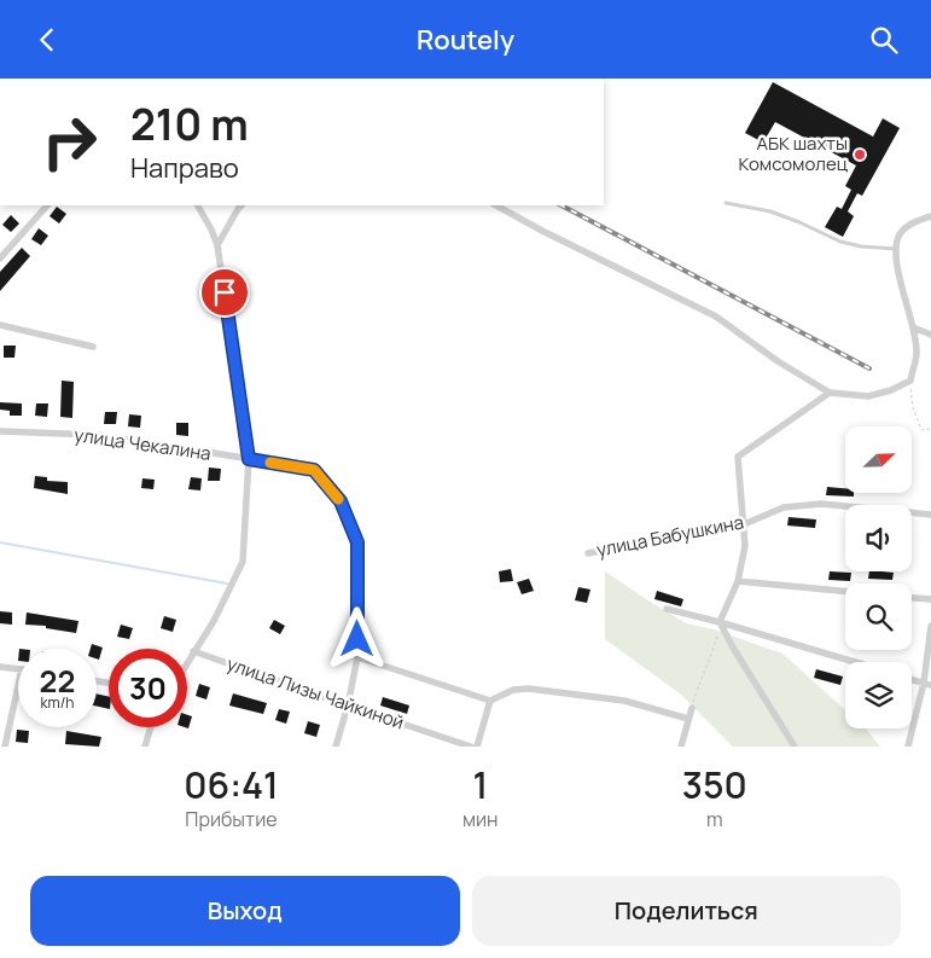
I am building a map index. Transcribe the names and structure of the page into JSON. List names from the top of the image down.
{
  "streets": {
    "street": ["улица Чекалина", "улица Бабушкина", "улица Лизы Чайкиной"]
  },
  "crossings": [
    ["улица Чекалина", "улица Лизы Чайкиной"]
  ],
  "places": ["АБК шахты Комсомолец"],
  "north": "top right",
  "page": {
    "header": "Routely",
    "turn": ["210 m", "Направо"],
    "speed": "22 km/h",
    "limit": "30",
    "eta": [
      "06:41",
      "Прибытие",
      "1",
      "мин",
      "350",
      "m"
    ],
    "buttons": ["Выход", "Поделиться"]
  }
}
